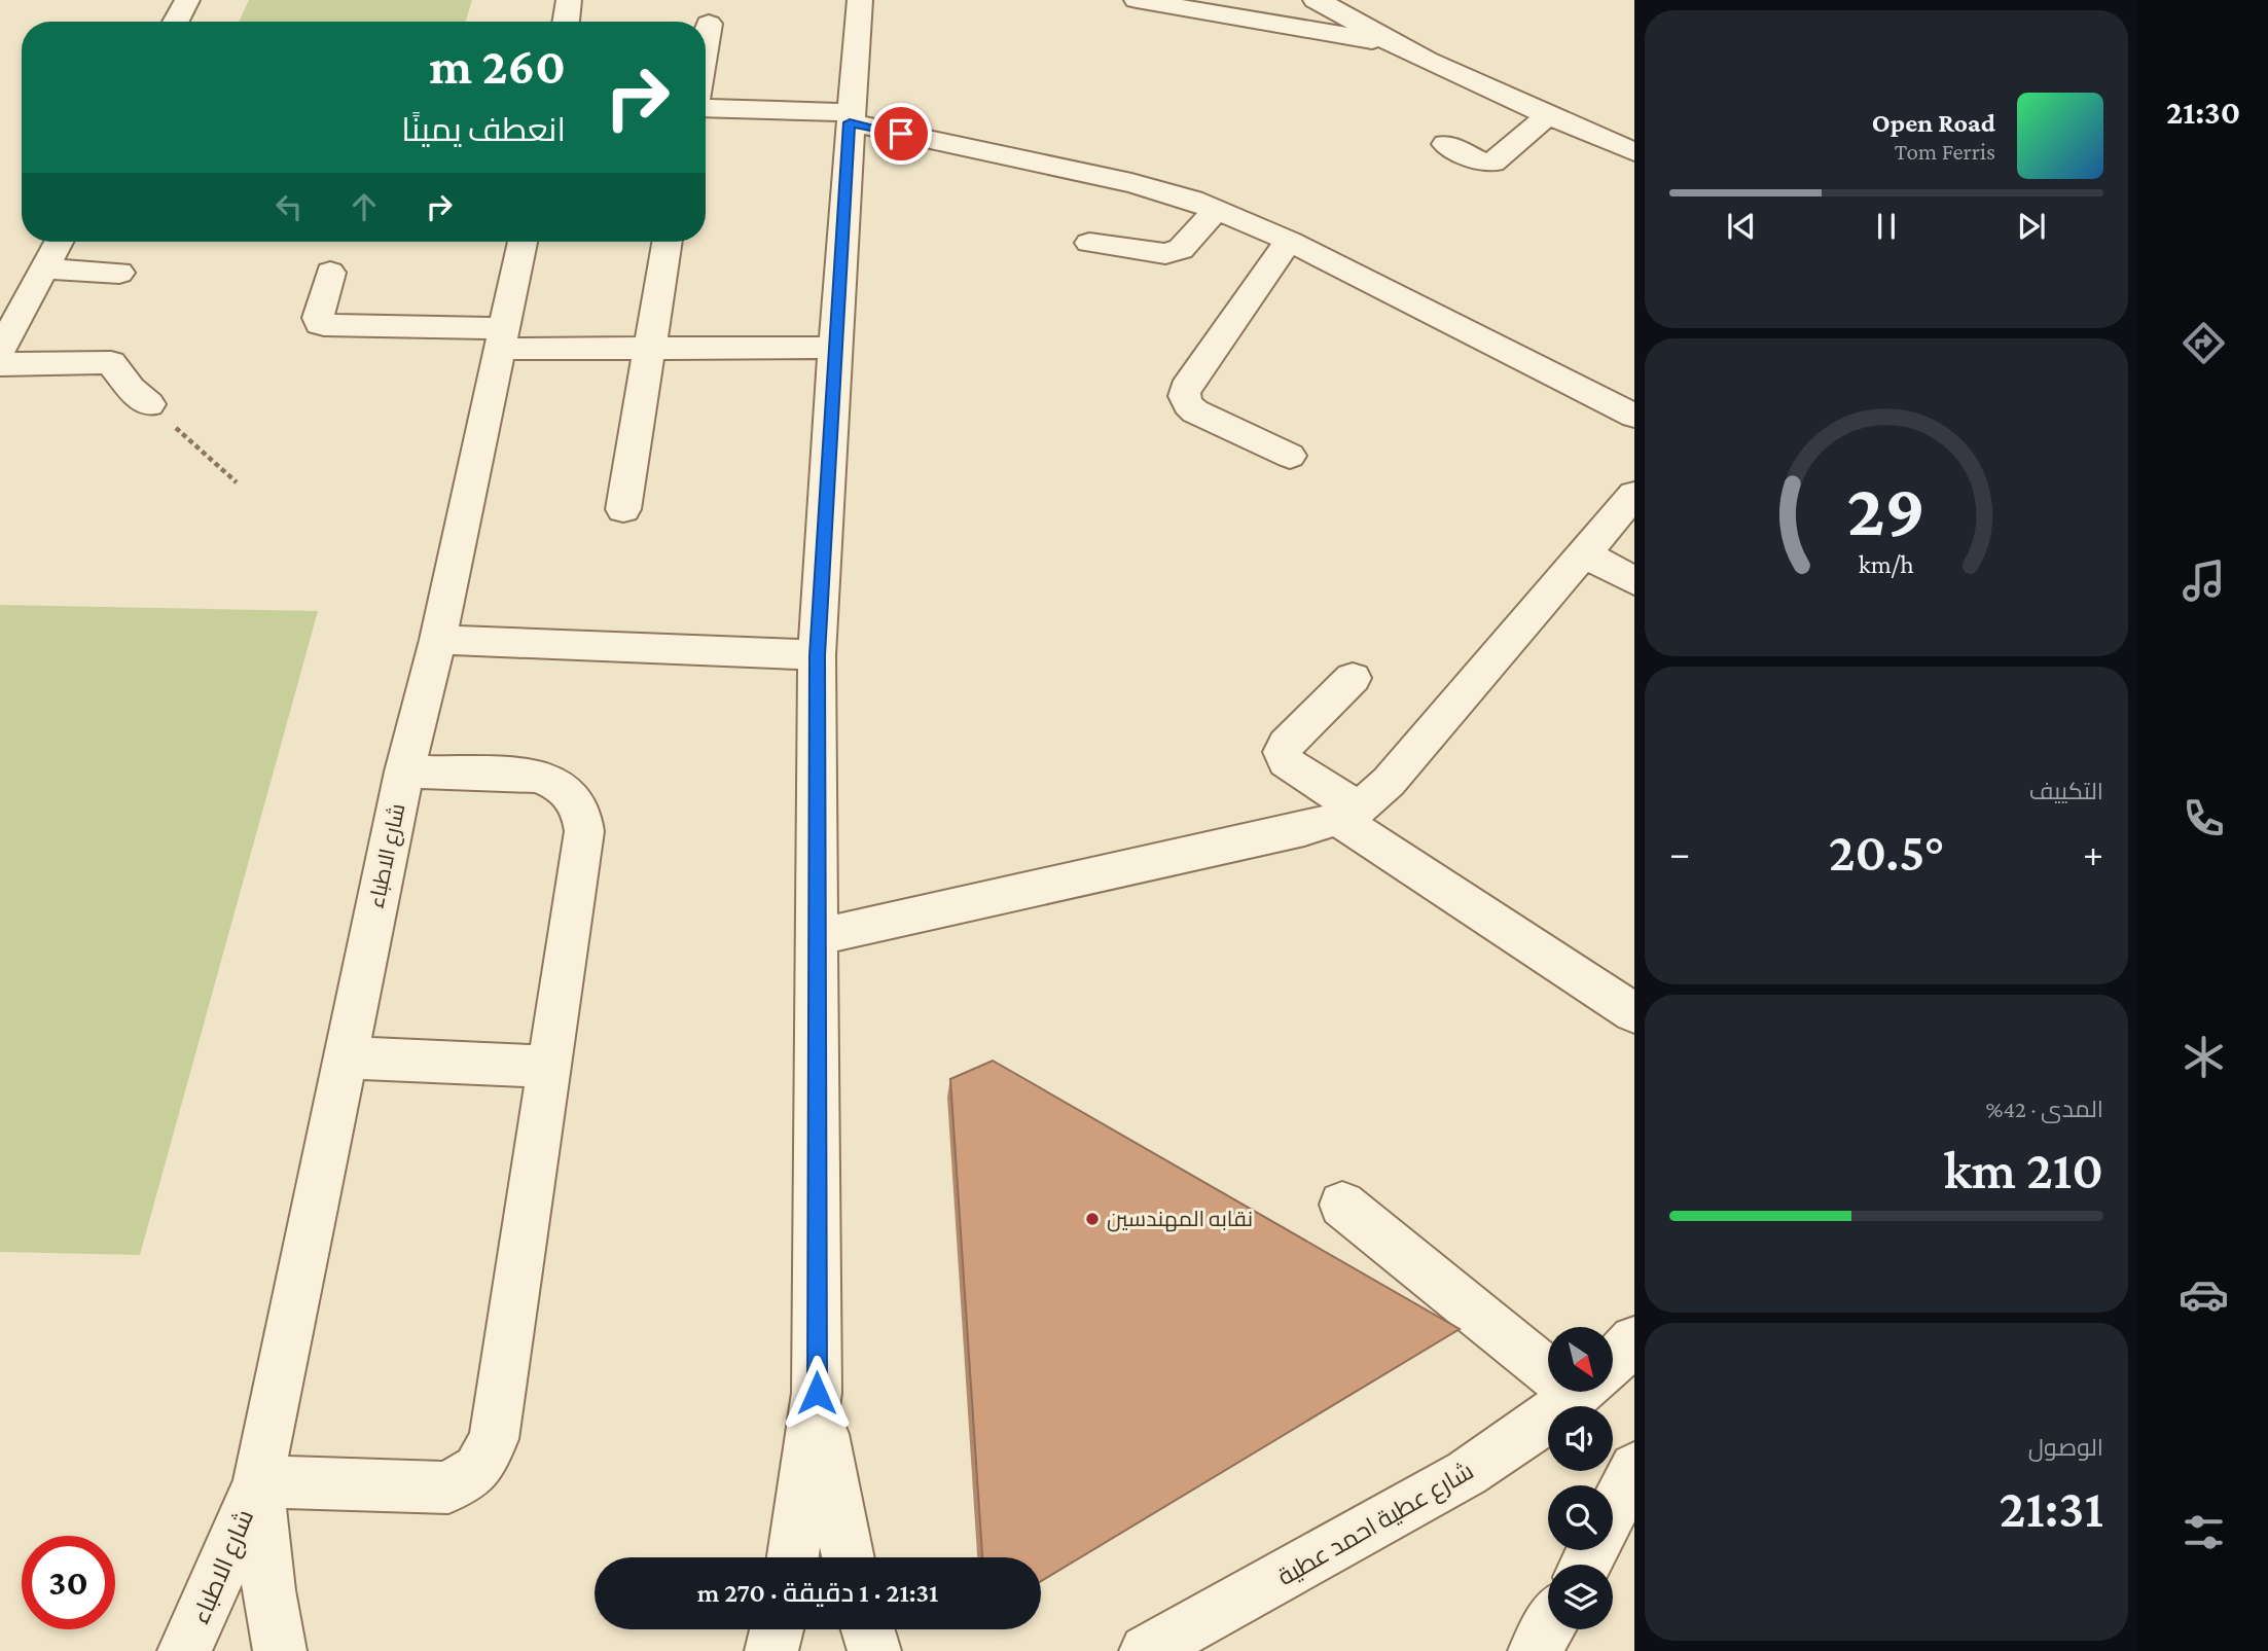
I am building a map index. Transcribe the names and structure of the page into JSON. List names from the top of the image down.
{
  "streets": {
    "street": ["شارع الاطباء", "شارع عطية احمد عطية"]
  },
  "places": ["نقابه المهندسين"],
  "north": "bottom right",
  "page": {
    "tabs": "21:30",
    "turn": ["260 m", "انعطف يمينًا"],
    "song": ["Open Road", "Tom Ferris"],
    "tile": [
      "التكييف",
      ["المدى · 42%", "210 km"],
      ["الوصول", "21:31"]
    ],
    "heat": ["−", "20.5°", "+"],
    "limit": "30",
    "trip": "21:31 · 1 دقيقة · 270 m",
    "gauge": ["29", "km/h"]
  }
}
